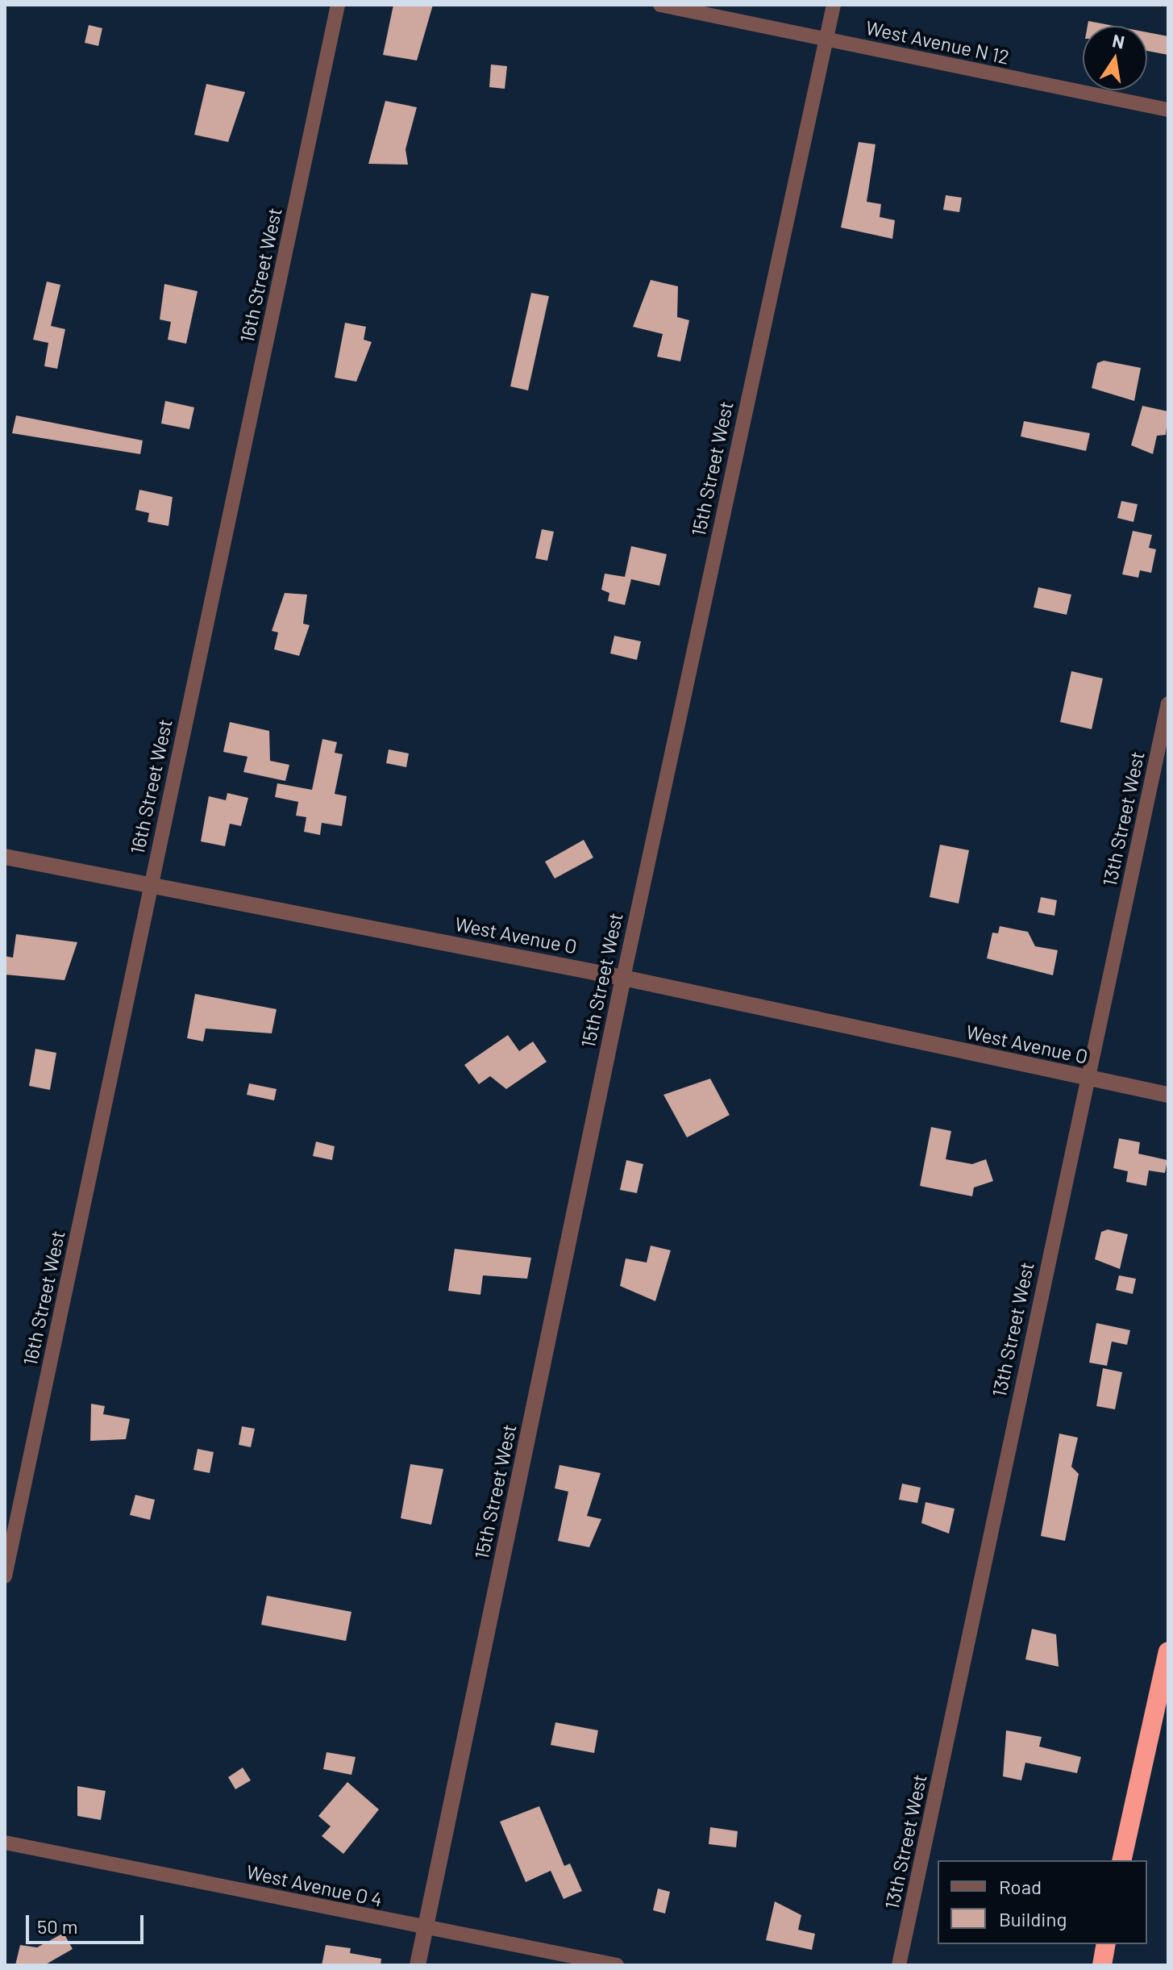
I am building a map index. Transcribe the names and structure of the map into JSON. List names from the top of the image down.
{
  "streets": {
    "street": [
      "West Avenue N 12",
      "16th Street West",
      "15th Street West",
      "13th Street West",
      "West Avenue O",
      "West Avenue O 4"
    ]
  },
  "crossings": [
    ["West Avenue N 12", "15th Street West"],
    ["16th Street West", "West Avenue O"],
    ["15th Street West", "West Avenue O"],
    ["15th Street West", "West Avenue O 4"],
    ["13th Street West", "West Avenue O"]
  ],
  "legend": ["Road", "Building"],
  "scale_bar": "50 m",
  "north": "top"
}
